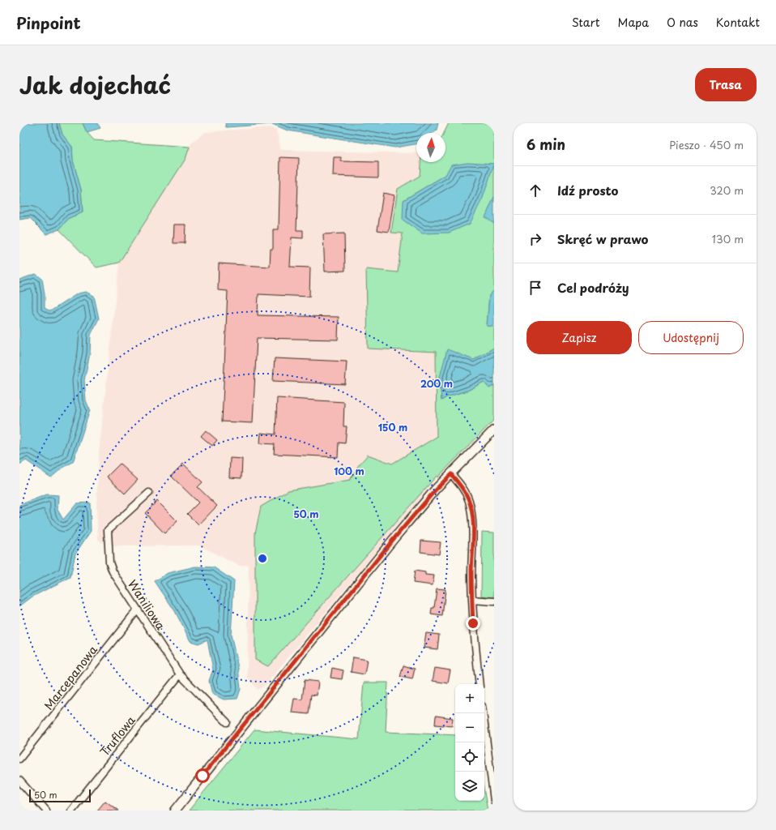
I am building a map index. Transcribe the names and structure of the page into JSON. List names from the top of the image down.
{
  "streets": {
    "street": ["Waniliowa", "Marcepanowa", "Truflowa"]
  },
  "crossings": [
    ["Waniliowa", "Marcepanowa"],
    ["Waniliowa", "Truflowa"]
  ],
  "scale_bar": "50 m",
  "north": "top",
  "page": {
    "header": "Pinpoint",
    "nav": [
      "Start",
      "Mapa",
      "O nas",
      "Kontakt"
    ],
    "title": "Jak dojechać",
    "buttons": [
      "Trasa",
      ["Zapisz", "Udostępnij"]
    ],
    "heading": ["6 min", "Pieszo · 450 m"],
    "list": [
      ["Idź prosto", "320 m"],
      ["Skręć w prawo", "130 m"],
      "Cel podróży"
    ],
    "map_buttons": ["+", "−"],
    "scale": "50 m"
  },
  "rings": [
    "200 m",
    "150 m",
    "100 m",
    "50 m"
  ]
}
